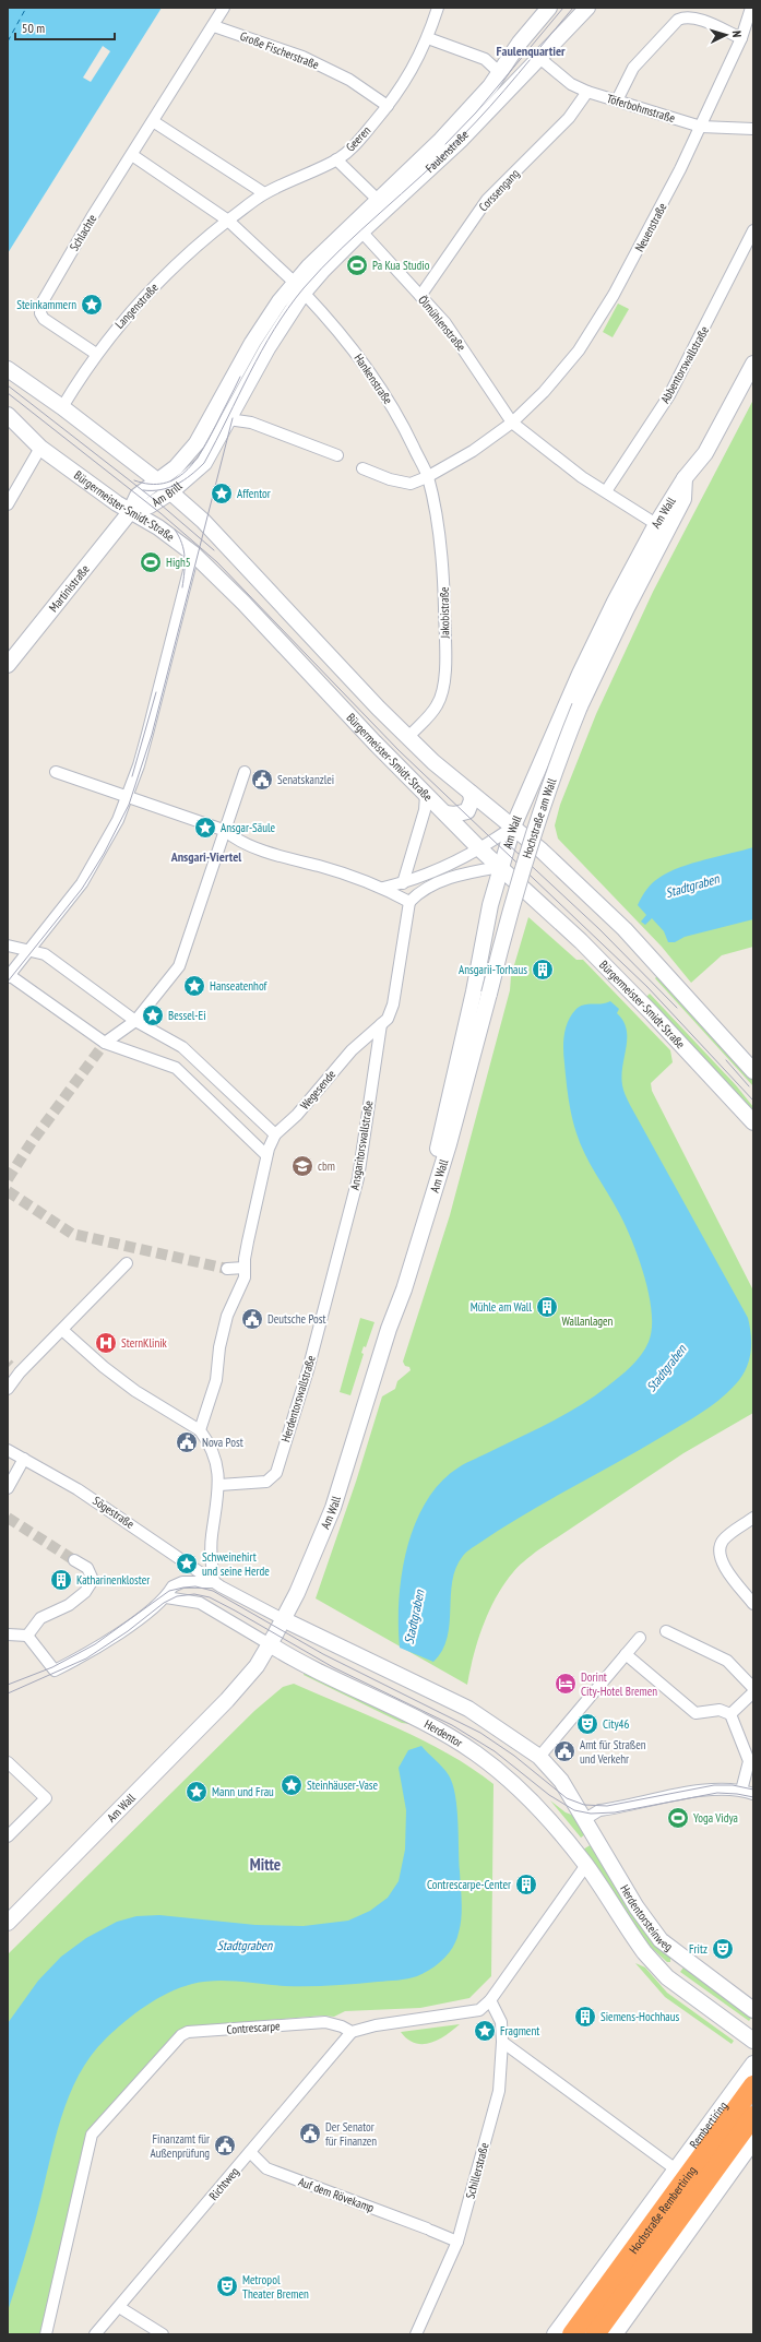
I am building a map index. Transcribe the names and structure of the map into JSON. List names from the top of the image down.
{
  "streets": {
    "highway": ["Hochstraße Rembertiring"],
    "main road": [
      "Faulenstraße",
      "Am Brill",
      "Bürgermeister-Smidt-Straße",
      "Am Wall",
      "Martinistraße",
      "Hochstraße am Wall",
      "Herdentor",
      "Herdentorsteinweg",
      "Rembertiring"
    ],
    "street": [
      "Große Fischerstraße",
      "Töferbohmstraße",
      "Geeren",
      "Corssengang",
      "Neuenstraße",
      "Schlachte",
      "Langenstraße",
      "Ölmühlenstraße",
      "Abbentorswallstraße",
      "Hankenstraße",
      "Jakobistraße",
      "Wegesende",
      "Ansgaritorswallstraße",
      "Herdentorswallstraße",
      "Sögestraße",
      "Contrescarpe",
      "Schillerstraße",
      "Richtweg",
      "Auf dem Rövekamp"
    ]
  },
  "crossings": [
    ["Große Fischerstraße", "Geeren"],
    ["Große Fischerstraße", "Schlachte"],
    ["Töferbohmstraße", "Faulenstraße"],
    ["Töferbohmstraße", "Corssengang"],
    ["Töferbohmstraße", "Neuenstraße"],
    ["Geeren", "Langenstraße"],
    ["Geeren", "Hankenstraße"],
    ["Faulenstraße", "Ölmühlenstraße"],
    ["Faulenstraße", "Hankenstraße"],
    ["Faulenstraße", "Am Brill"],
    ["Corssengang", "Ölmühlenstraße"],
    ["Neuenstraße", "Ölmühlenstraße"],
    ["Neuenstraße", "Hankenstraße"],
    ["Neuenstraße", "Jakobistraße"],
    ["Schlachte", "Langenstraße"],
    ["Schlachte", "Hankenstraße"],
    ["Langenstraße", "Hankenstraße"],
    ["Ölmühlenstraße", "Abbentorswallstraße"],
    ["Ölmühlenstraße", "Am Wall"],
    ["Hankenstraße", "Am Brill"],
    ["Hankenstraße", "Jakobistraße"],
    ["Am Brill", "Bürgermeister-Smidt-Straße"],
    ["Am Brill", "Martinistraße"],
    ["Bürgermeister-Smidt-Straße", "Am Wall"],
    ["Bürgermeister-Smidt-Straße", "Martinistraße"],
    ["Am Wall", "Hochstraße am Wall"],
    ["Am Wall", "Sögestraße"],
    ["Am Wall", "Herdentor"],
    ["Wegesende", "Ansgaritorswallstraße"],
    ["Ansgaritorswallstraße", "Herdentorswallstraße"],
    ["Herdentor", "Herdentorsteinweg"],
    ["Contrescarpe", "Richtweg"],
    ["Schillerstraße", "Auf dem Rövekamp"],
    ["Richtweg", "Auf dem Rövekamp"]
  ],
  "districts": ["Faulenquartier", "Ansgari-Viertel", "Mitte"],
  "water": ["Stadtgraben"],
  "parks": ["Wallanlagen"],
  "places": {
    "sports": ["Pa Kua Studio", "High5", "Yoga Vidya"],
    "place": [
      "Steinkammern",
      "Affentor",
      "Ansgar-Säule",
      "Hanseatenhof",
      "Bessel-Ei",
      "Schweinehirt und seine Herde",
      "Steinhäuser-Vase",
      "Mann und Frau",
      "Fragment"
    ],
    "public building": [
      "Senatskanzlei",
      "Deutsche Post",
      "Nova Post",
      "Amt für Straßen und Verkehr",
      "Der Senator für Finanzen",
      "Finanzamt für Außenprüfung"
    ],
    "building": [
      "Ansgarii-Torhaus",
      "Mühle am Wall",
      "Katharinenkloster",
      "Contrescarpe-Center",
      "Siemens-Hochhaus"
    ],
    "school or university": ["cbm"],
    "hospital": ["SternKlinik"],
    "hotel": ["Dorint City-Hotel Bremen"],
    "theatre": ["City46", "Fritz", "Metropol Theater Bremen"]
  },
  "scale_bar": "50 m",
  "north": "right"
}
